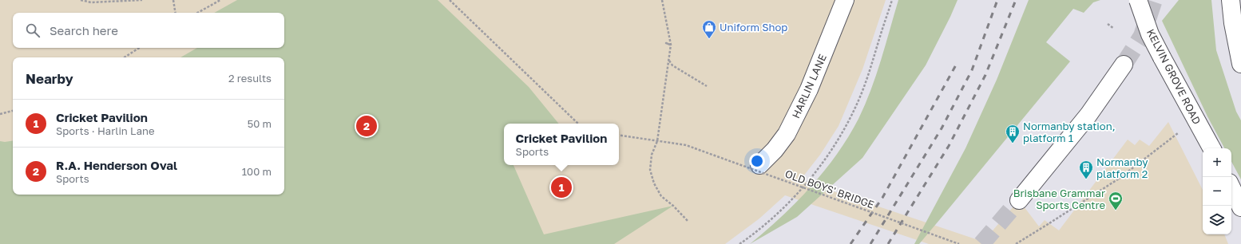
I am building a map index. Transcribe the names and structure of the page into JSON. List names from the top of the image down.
{
  "streets": {
    "main road": ["KELVIN GROVE ROAD", "HARLIN LANE"],
    "path": ["OLD BOYS' BRIDGE"]
  },
  "places": {
    "shop": ["Uniform Shop"],
    "building": ["Normanby station, platform 1", "Normanby platform 2"],
    "sports": ["Brisbane Grammar Sports Centre"]
  },
  "page": {
    "search": "Search here",
    "heading": ["Nearby", "2 results"],
    "list": [
      {
        "mark": "1",
        "name": "Cricket Pavilion",
        "note": "Sports · Harlin Lane",
        "value": "50 m"
      },
      {
        "mark": "2",
        "name": "R.A. Henderson Oval",
        "note": "Sports",
        "value": "100 m"
      }
    ],
    "pins": ["2", "1"],
    "popup": ["Cricket Pavilion", "Sports"],
    "map_buttons": ["+", "−"]
  }
}
